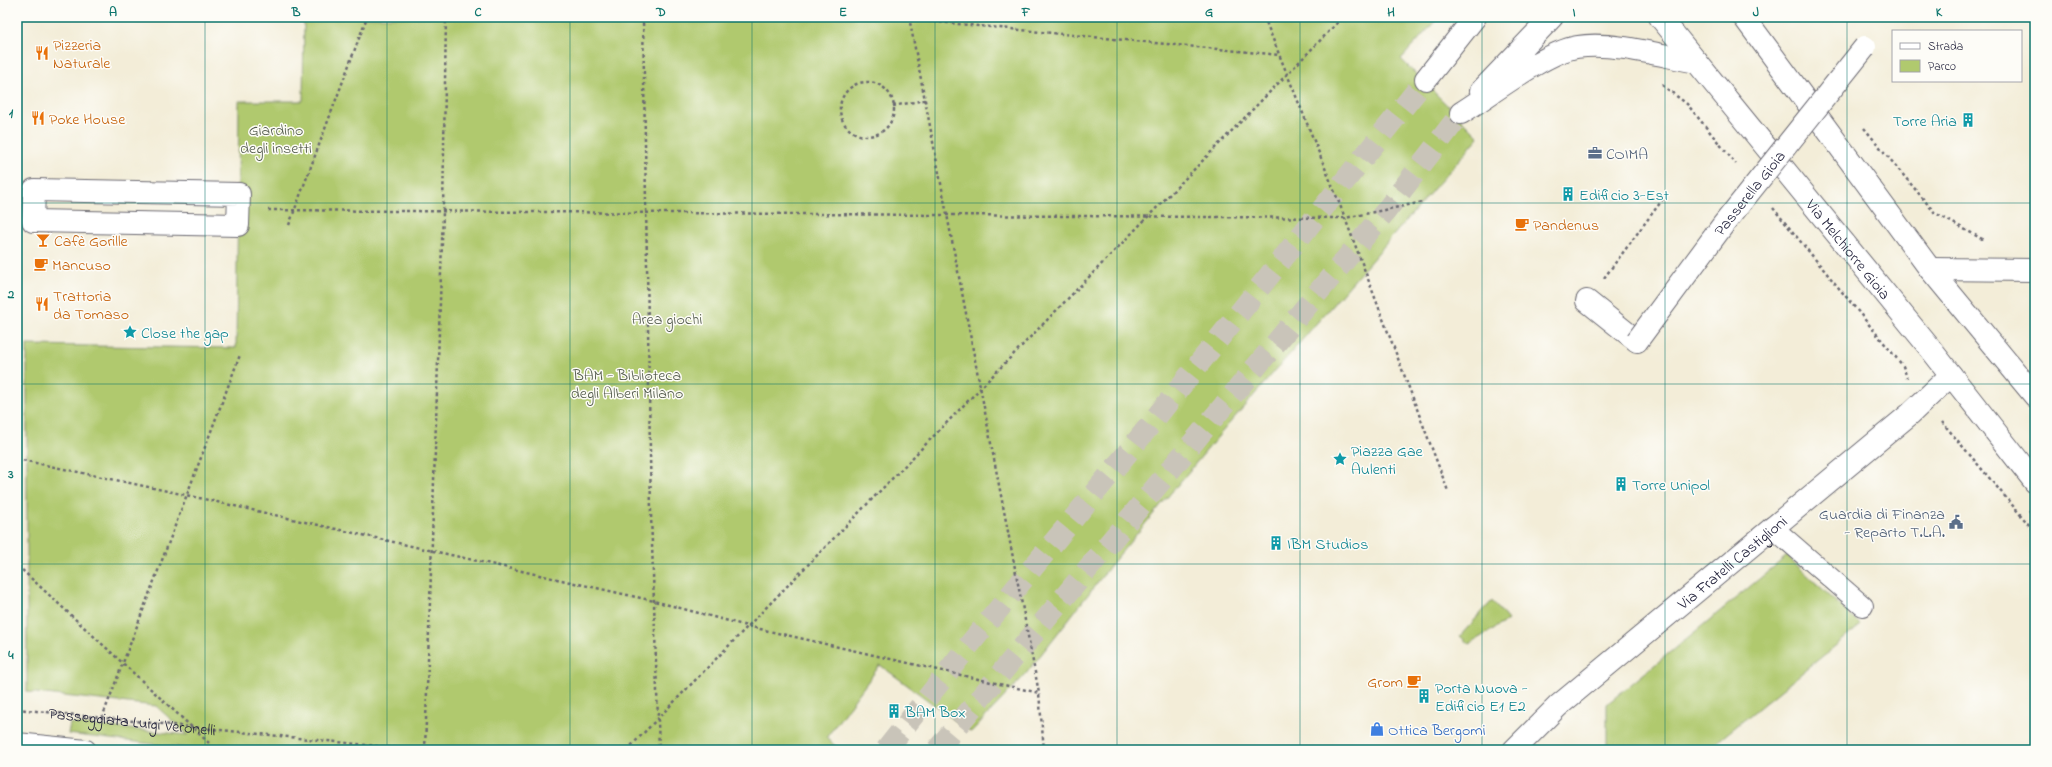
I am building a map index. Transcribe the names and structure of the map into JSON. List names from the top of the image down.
{
  "streets": {
    "street": ["Passerella Gioia", "Via Melchiorre Gioia", "Via Fratelli Castiglioni"],
    "path": ["Passeggiata Luigi Veronelli"]
  },
  "crossings": [
    ["Via Melchiorre Gioia", "Via Fratelli Castiglioni"]
  ],
  "parks": ["Giardino degli insetti", "Area giochi", "BAM - Biblioteca degli Alberi Milano"],
  "places": {
    "restaurant": ["Pizzeria Naturale", "Poke House", "Trattoria da Tomaso"],
    "building": [
      "Torre Aria",
      "Edificio 3-Est",
      "Torre Unipol",
      "IBM Studios",
      "Porta Nuova - Edificio E1 E2",
      "BAM Box"
    ],
    "office": ["COIMA"],
    "cafe": ["Pandenus", "Mancuso", "Grom"],
    "bar": ["Cafè Gorille"],
    "place": ["Close the gap", "Piazza Gae Aulenti"],
    "public building": ["Guardia di Finanza - Reparto T.L.A."],
    "shop": ["Ottica Bergomi"]
  },
  "legend": ["Strada", "Parco"],
  "grid": {
    "columns": [
      "A",
      "B",
      "C",
      "D",
      "E",
      "F",
      "G",
      "H",
      "I",
      "J",
      "K"
    ],
    "rows": [
      "1",
      "2",
      "3",
      "4"
    ]
  }
}
